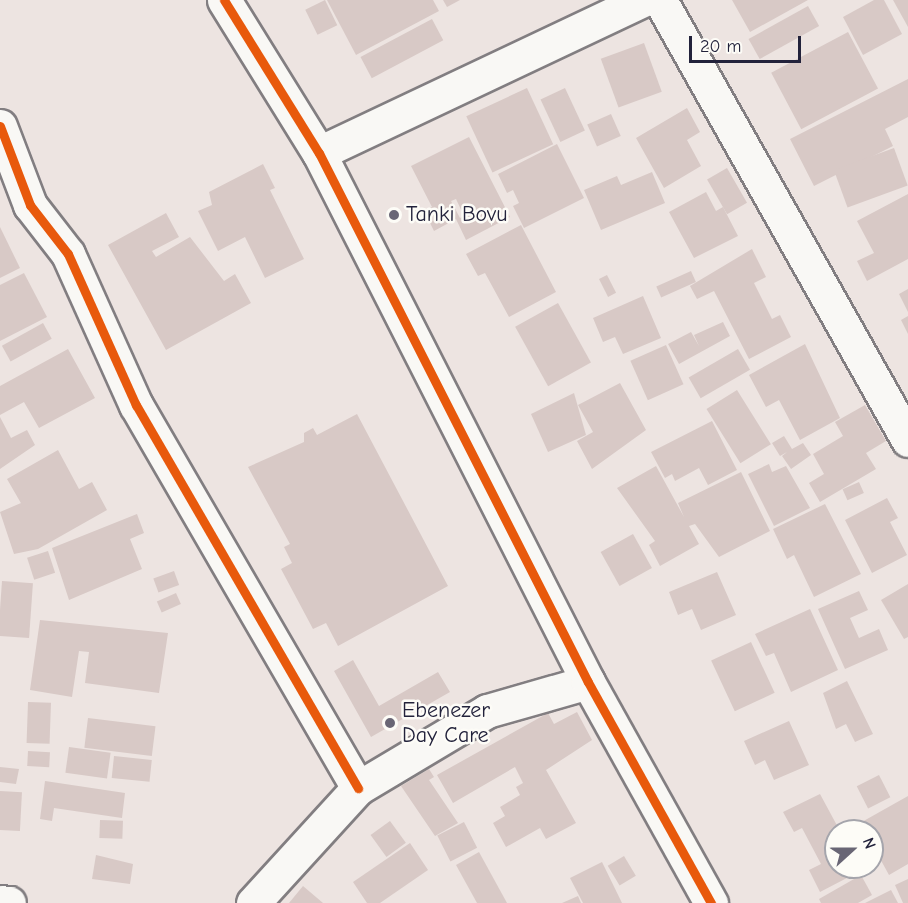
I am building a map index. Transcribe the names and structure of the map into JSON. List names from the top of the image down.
{
  "places": ["Tanki Bovu", "Ebenezer Day Care"],
  "scale_bar": "20 m",
  "north": "right"
}
